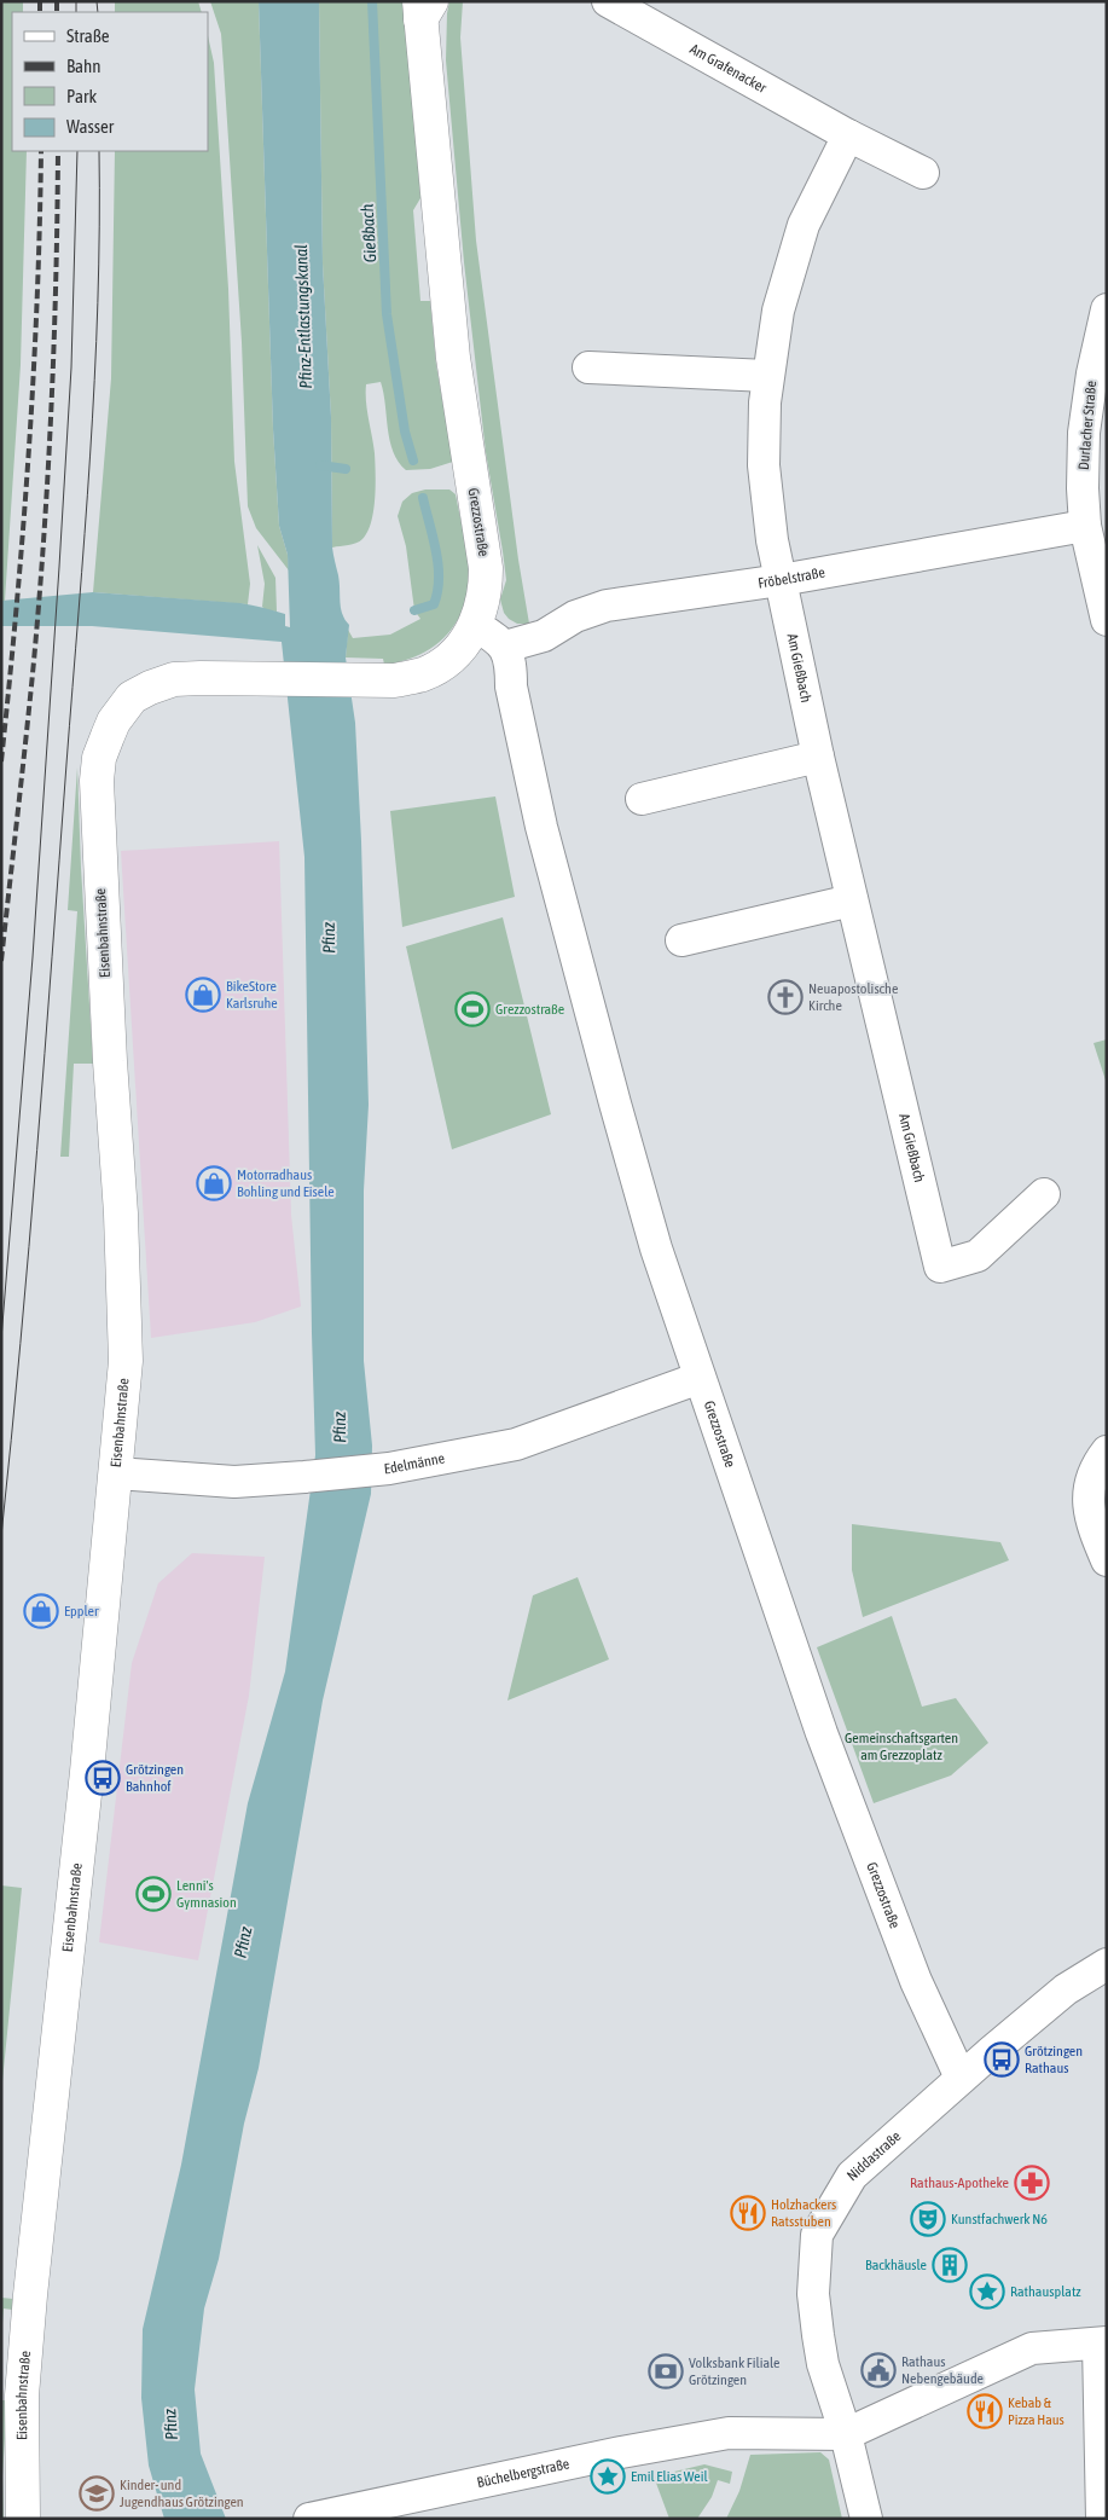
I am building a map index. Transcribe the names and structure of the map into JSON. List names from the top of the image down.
{
  "streets": {
    "street": [
      "Am Grafenacker",
      "Durlacher Straße",
      "Grezzostraße",
      "Fröbelstraße",
      "Am Gießbach",
      "Eisenbahnstraße",
      "Edelmänne",
      "Niddastraße",
      "Büchelbergstraße"
    ]
  },
  "crossings": [
    ["Durlacher Straße", "Fröbelstraße"],
    ["Grezzostraße", "Fröbelstraße"],
    ["Grezzostraße", "Eisenbahnstraße"],
    ["Grezzostraße", "Edelmänne"],
    ["Grezzostraße", "Niddastraße"],
    ["Fröbelstraße", "Am Gießbach"],
    ["Eisenbahnstraße", "Edelmänne"],
    ["Niddastraße", "Büchelbergstraße"]
  ],
  "water": ["Gießbach", "Pfinz-Entlastungskanal", "Pfinz"],
  "parks": ["Gemeinschaftsgarten am Grezzoplatz"],
  "places": {
    "shop": ["BikeStore Karlsruhe", "Motorradhaus Bohling und Eisele", "Eppler"],
    "church": ["Neuapostolische Kirche"],
    "sports": ["Grezzostraße", "Lenni's Gymnasion"],
    "bus stop": ["Grötzingen Bahnhof", "Grötzingen Rathaus"],
    "pharmacy": ["Rathaus-Apotheke"],
    "restaurant": ["Holzhackers Ratsstuben", "Kebab & Pizza Haus"],
    "theatre": ["Kunstfachwerk N6"],
    "building": ["Backhäusle"],
    "place": ["Rathausplatz", "Emil Elias Weil"],
    "public building": ["Rathaus Nebengebäude"],
    "bank": ["Volksbank Filiale Grötzingen"],
    "school or university": ["Kinder- und Jugendhaus Grötzingen"]
  },
  "legend": [
    "Straße",
    "Bahn",
    "Park",
    "Wasser"
  ]
}
